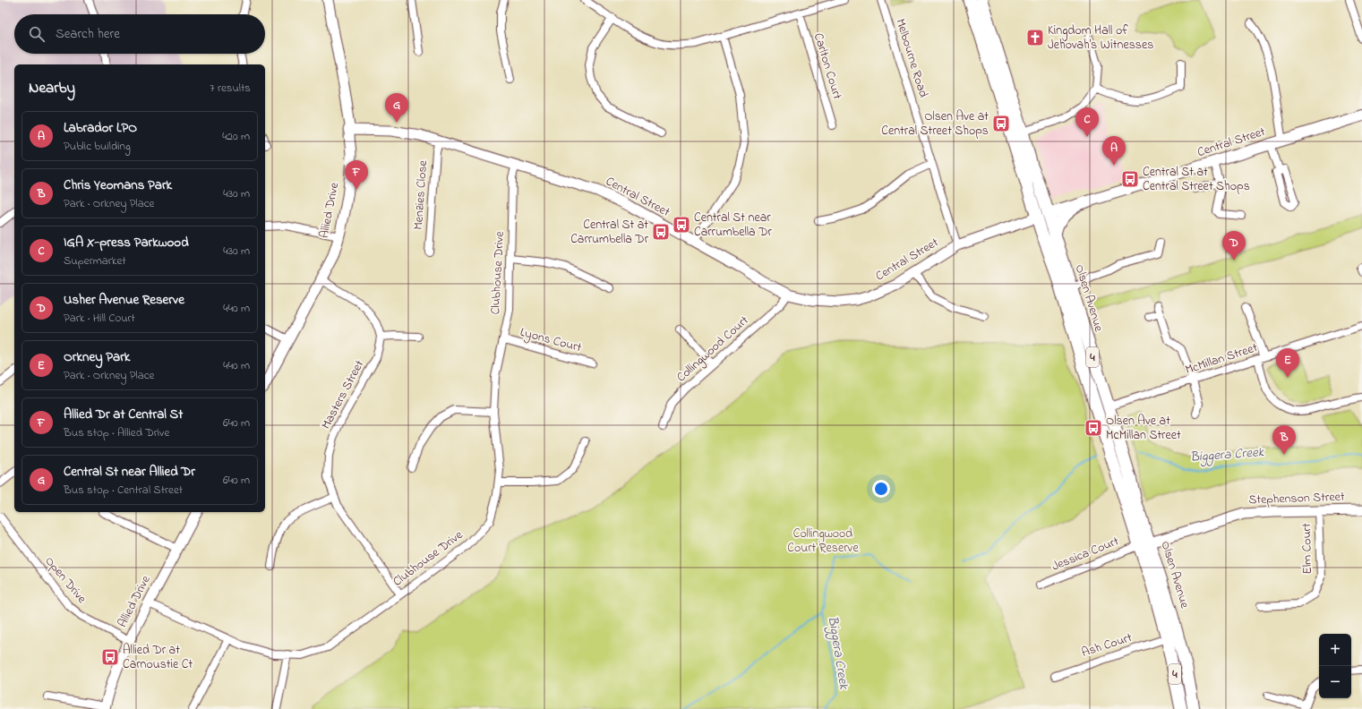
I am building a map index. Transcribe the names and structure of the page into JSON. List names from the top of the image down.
{
  "streets": {
    "main road": ["Central Street", "Olsen Avenue", "4"],
    "street": [
      "Melbourne Road",
      "Carlton Court",
      "Menzies Close",
      "Allied Drive",
      "Clubhouse Drive",
      "Lyons Court",
      "Collingwood Court",
      "McMillan Street",
      "Masters Street",
      "Stephenson Street",
      "Elm Court",
      "Jessica Court",
      "Open Drive",
      "Ash Court"
    ]
  },
  "crossings": [
    ["Melbourne Road", "Central Street"],
    ["Central Street", "Menzies Close"],
    ["Central Street", "Allied Drive"],
    ["Central Street", "Clubhouse Drive"],
    ["Central Street", "Olsen Avenue"],
    ["Central Street", "Collingwood Court"],
    ["Allied Drive", "Clubhouse Drive"],
    ["Allied Drive", "Open Drive"],
    ["Clubhouse Drive", "Lyons Court"],
    ["Clubhouse Drive", "Masters Street"],
    ["Olsen Avenue", "McMillan Street"],
    ["Olsen Avenue", "Stephenson Street"],
    ["Olsen Avenue", "Jessica Court"],
    ["Olsen Avenue", "Ash Court"],
    ["Stephenson Street", "Elm Court"],
    ["Stephenson Street", "Jessica Court"]
  ],
  "water": ["Biggera Creek"],
  "parks": ["Collingwood Court Reserve"],
  "places": {
    "church": ["Kingdom Hall of Jehovah's Witnesses"],
    "bus stop": [
      "Olsen Ave at Central Street Shops",
      "Central St at Central Street Shops",
      "Central St near Carrumbella Dr",
      "Central St at Carrumbella Dr",
      "Olsen Ave at McMillan Street",
      "Allied Dr at Carnoustie Ct"
    ]
  },
  "page": {
    "search": "Search here",
    "heading": ["Nearby", "7 results"],
    "pins": [
      "G",
      "C",
      "A",
      "F",
      "D",
      "E",
      "B"
    ],
    "list": [
      {
        "mark": "A",
        "name": "Labrador LPO",
        "note": "Public building",
        "value": "420 m"
      },
      {
        "mark": "B",
        "name": "Chris Yeomans Park",
        "note": "Park · Orkney Place",
        "value": "430 m"
      },
      {
        "mark": "C",
        "name": "IGA X-press Parkwood",
        "note": "Supermarket",
        "value": "430 m"
      },
      {
        "mark": "D",
        "name": "Usher Avenue Reserve",
        "note": "Park · Hill Court",
        "value": "440 m"
      },
      {
        "mark": "E",
        "name": "Orkney Park",
        "note": "Park · Orkney Place",
        "value": "440 m"
      },
      {
        "mark": "F",
        "name": "Allied Dr at Central St",
        "note": "Bus stop · Allied Drive",
        "value": "640 m"
      },
      {
        "mark": "G",
        "name": "Central St near Allied Dr",
        "note": "Bus stop · Central Street",
        "value": "640 m"
      }
    ],
    "map_buttons": ["+", "−"]
  }
}
